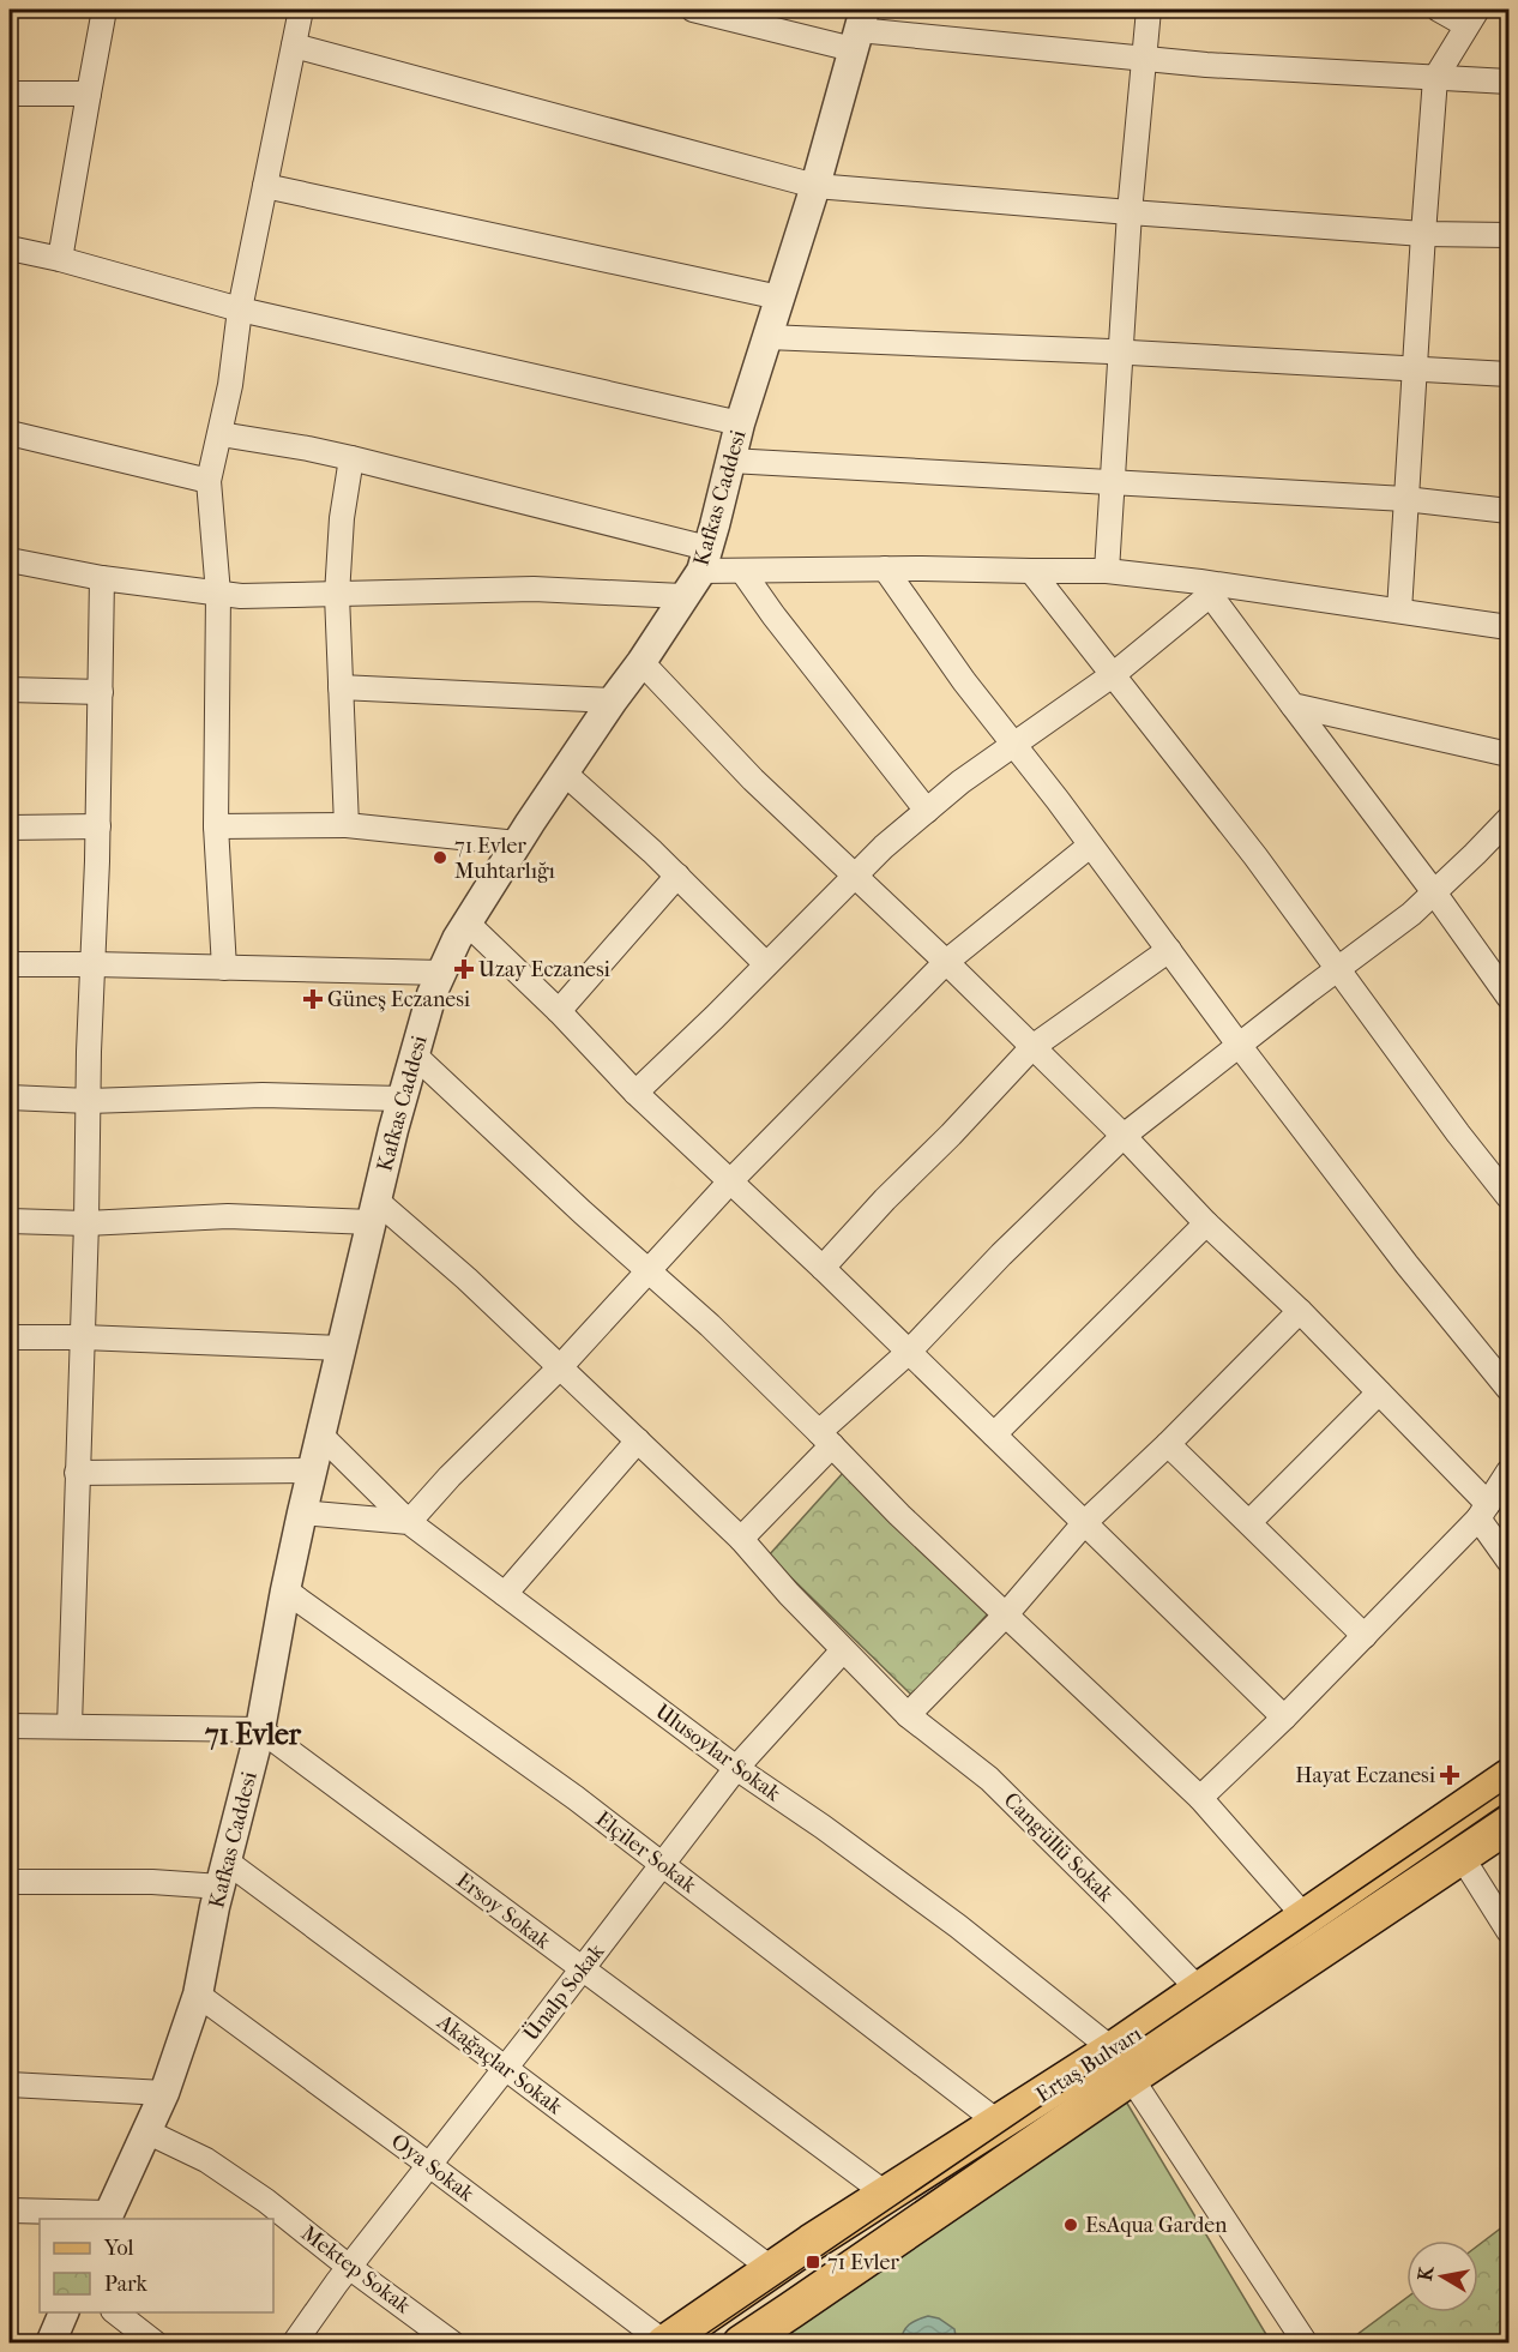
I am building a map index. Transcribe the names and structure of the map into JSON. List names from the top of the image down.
{
  "streets": {
    "main road": ["Ertaş Bulvarı"],
    "street": [
      "Kafkas Caddesi",
      "Ulusoylar Sokak",
      "Cangüllü Sokak",
      "Elçiler Sokak",
      "Ersoy Sokak",
      "Ünalp Sokak",
      "Akağaçlar Sokak",
      "Oya Sokak",
      "Mektep Sokak"
    ]
  },
  "crossings": [
    ["Kafkas Caddesi", "Ulusoylar Sokak"],
    ["Kafkas Caddesi", "Cangüllü Sokak"],
    ["Kafkas Caddesi", "Elçiler Sokak"],
    ["Kafkas Caddesi", "Ersoy Sokak"],
    ["Kafkas Caddesi", "Akağaçlar Sokak"],
    ["Kafkas Caddesi", "Oya Sokak"],
    ["Kafkas Caddesi", "Mektep Sokak"],
    ["Ulusoylar Sokak", "Ünalp Sokak"],
    ["Ulusoylar Sokak", "Ertaş Bulvarı"],
    ["Cangüllü Sokak", "Ünalp Sokak"],
    ["Cangüllü Sokak", "Ertaş Bulvarı"],
    ["Elçiler Sokak", "Ünalp Sokak"],
    ["Elçiler Sokak", "Ertaş Bulvarı"],
    ["Ersoy Sokak", "Ünalp Sokak"],
    ["Ersoy Sokak", "Ertaş Bulvarı"],
    ["Ünalp Sokak", "Akağaçlar Sokak"],
    ["Ünalp Sokak", "Oya Sokak"],
    ["Ünalp Sokak", "Mektep Sokak"],
    ["Akağaçlar Sokak", "Ertaş Bulvarı"],
    ["Ertaş Bulvarı", "Oya Sokak"]
  ],
  "districts": ["71 Evler"],
  "places": {
    "other": ["71 Evler Muhtarlığı", "EsAqua Garden"],
    "health": ["Uzay Eczanesi", "Güneş Eczanesi", "Hayat Eczanesi"],
    "transit": ["71 Evler"]
  },
  "legend": ["Yol", "Park"],
  "north": "left"
}
